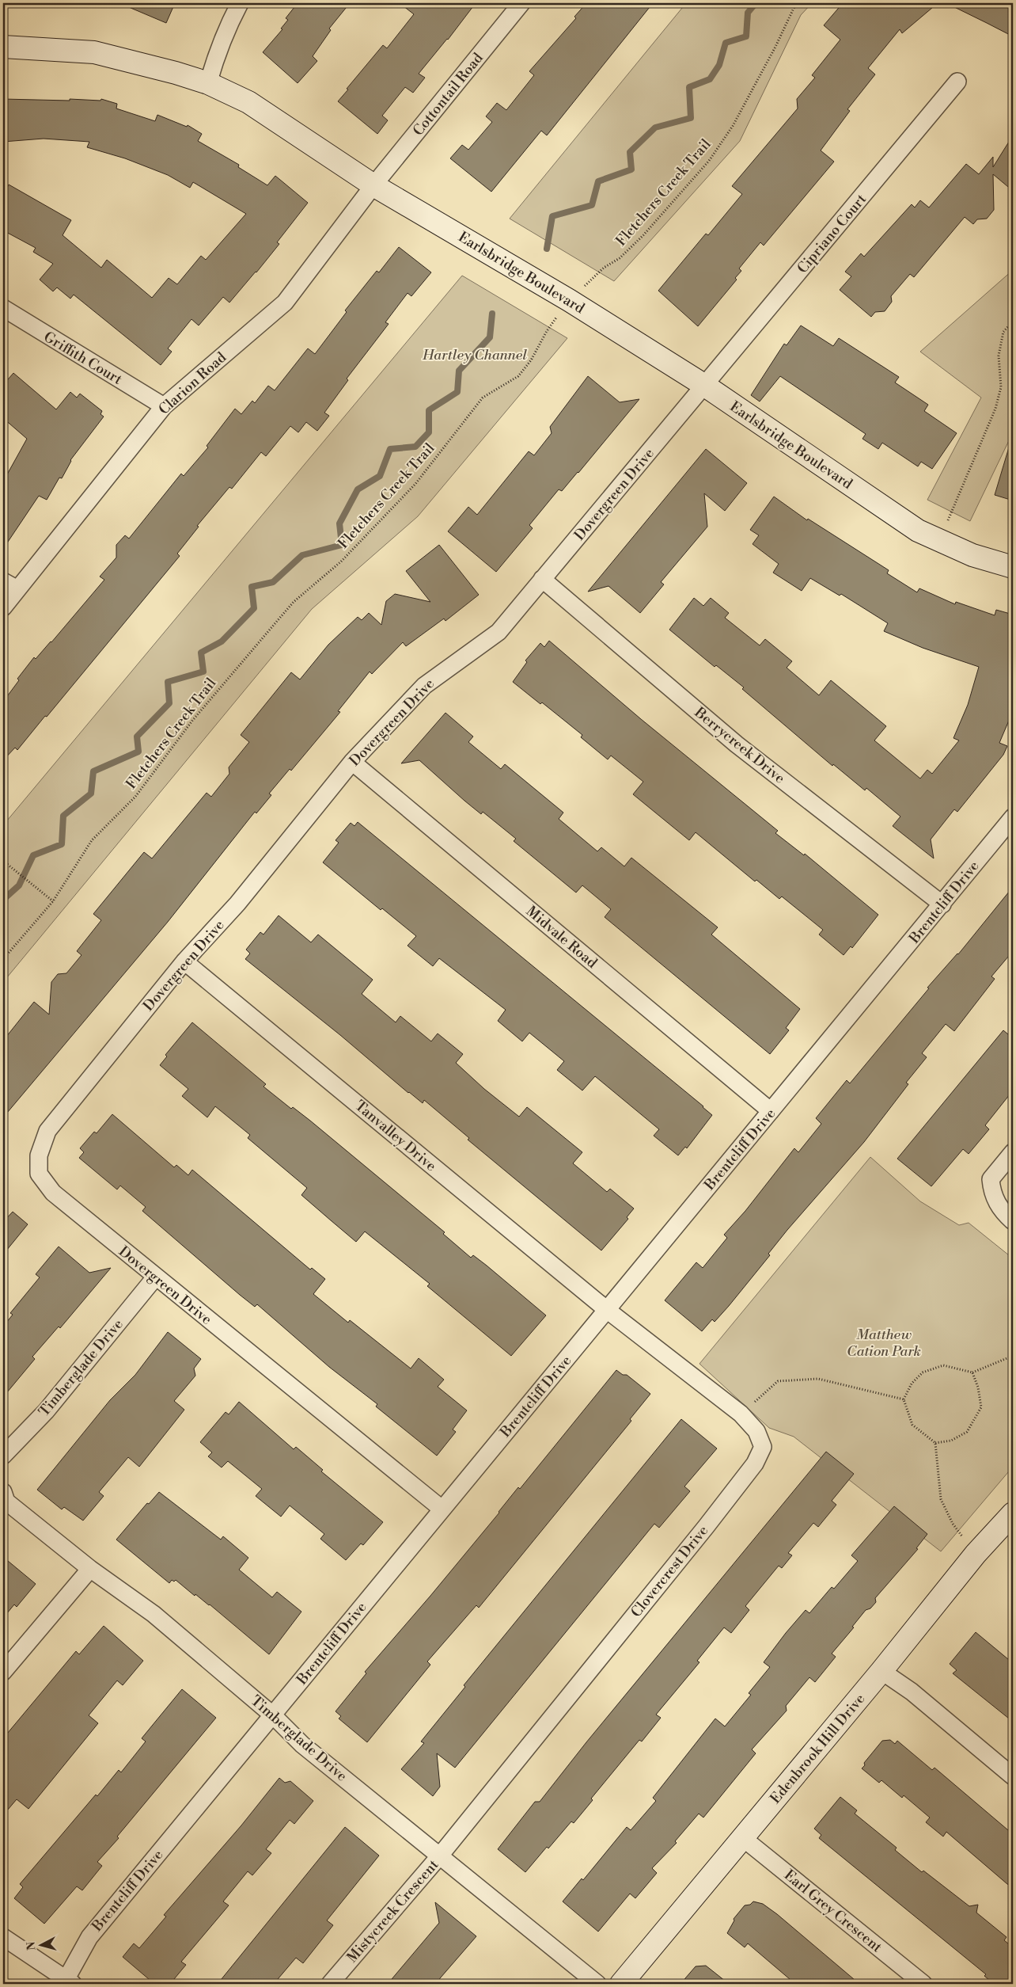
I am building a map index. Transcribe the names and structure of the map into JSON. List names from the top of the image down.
{
  "streets": {
    "street": [
      "Cottontail Road",
      "Cipriano Court",
      "Earlsbridge Boulevard",
      "Griffith Court",
      "Clarion Road",
      "Dovergreen Drive",
      "Berrycreek Drive",
      "Brentcliff Drive",
      "Midvale Road",
      "Tanvalley Drive",
      "Timberglade Drive",
      "Clovercrest Drive",
      "Edenbrook Hill Drive",
      "Mistycreek Crescent",
      "Earl Grey Crescent"
    ],
    "path": ["Fletchers Creek Trail"]
  },
  "crossings": [
    ["Cottontail Road", "Earlsbridge Boulevard"],
    ["Cottontail Road", "Clarion Road"],
    ["Fletchers Creek Trail", "Earlsbridge Boulevard"],
    ["Cipriano Court", "Earlsbridge Boulevard"],
    ["Cipriano Court", "Dovergreen Drive"],
    ["Earlsbridge Boulevard", "Clarion Road"],
    ["Earlsbridge Boulevard", "Dovergreen Drive"],
    ["Griffith Court", "Clarion Road"],
    ["Dovergreen Drive", "Berrycreek Drive"],
    ["Dovergreen Drive", "Brentcliff Drive"],
    ["Dovergreen Drive", "Midvale Road"],
    ["Dovergreen Drive", "Tanvalley Drive"],
    ["Dovergreen Drive", "Timberglade Drive"],
    ["Berrycreek Drive", "Brentcliff Drive"],
    ["Brentcliff Drive", "Midvale Road"],
    ["Brentcliff Drive", "Tanvalley Drive"],
    ["Brentcliff Drive", "Timberglade Drive"],
    ["Brentcliff Drive", "Clovercrest Drive"],
    ["Tanvalley Drive", "Clovercrest Drive"],
    ["Timberglade Drive", "Clovercrest Drive"],
    ["Timberglade Drive", "Mistycreek Crescent"],
    ["Clovercrest Drive", "Mistycreek Crescent"],
    ["Edenbrook Hill Drive", "Earl Grey Crescent"]
  ],
  "parks": ["Hartley Channel", "Matthew Cation Park"],
  "north": "left"
}
